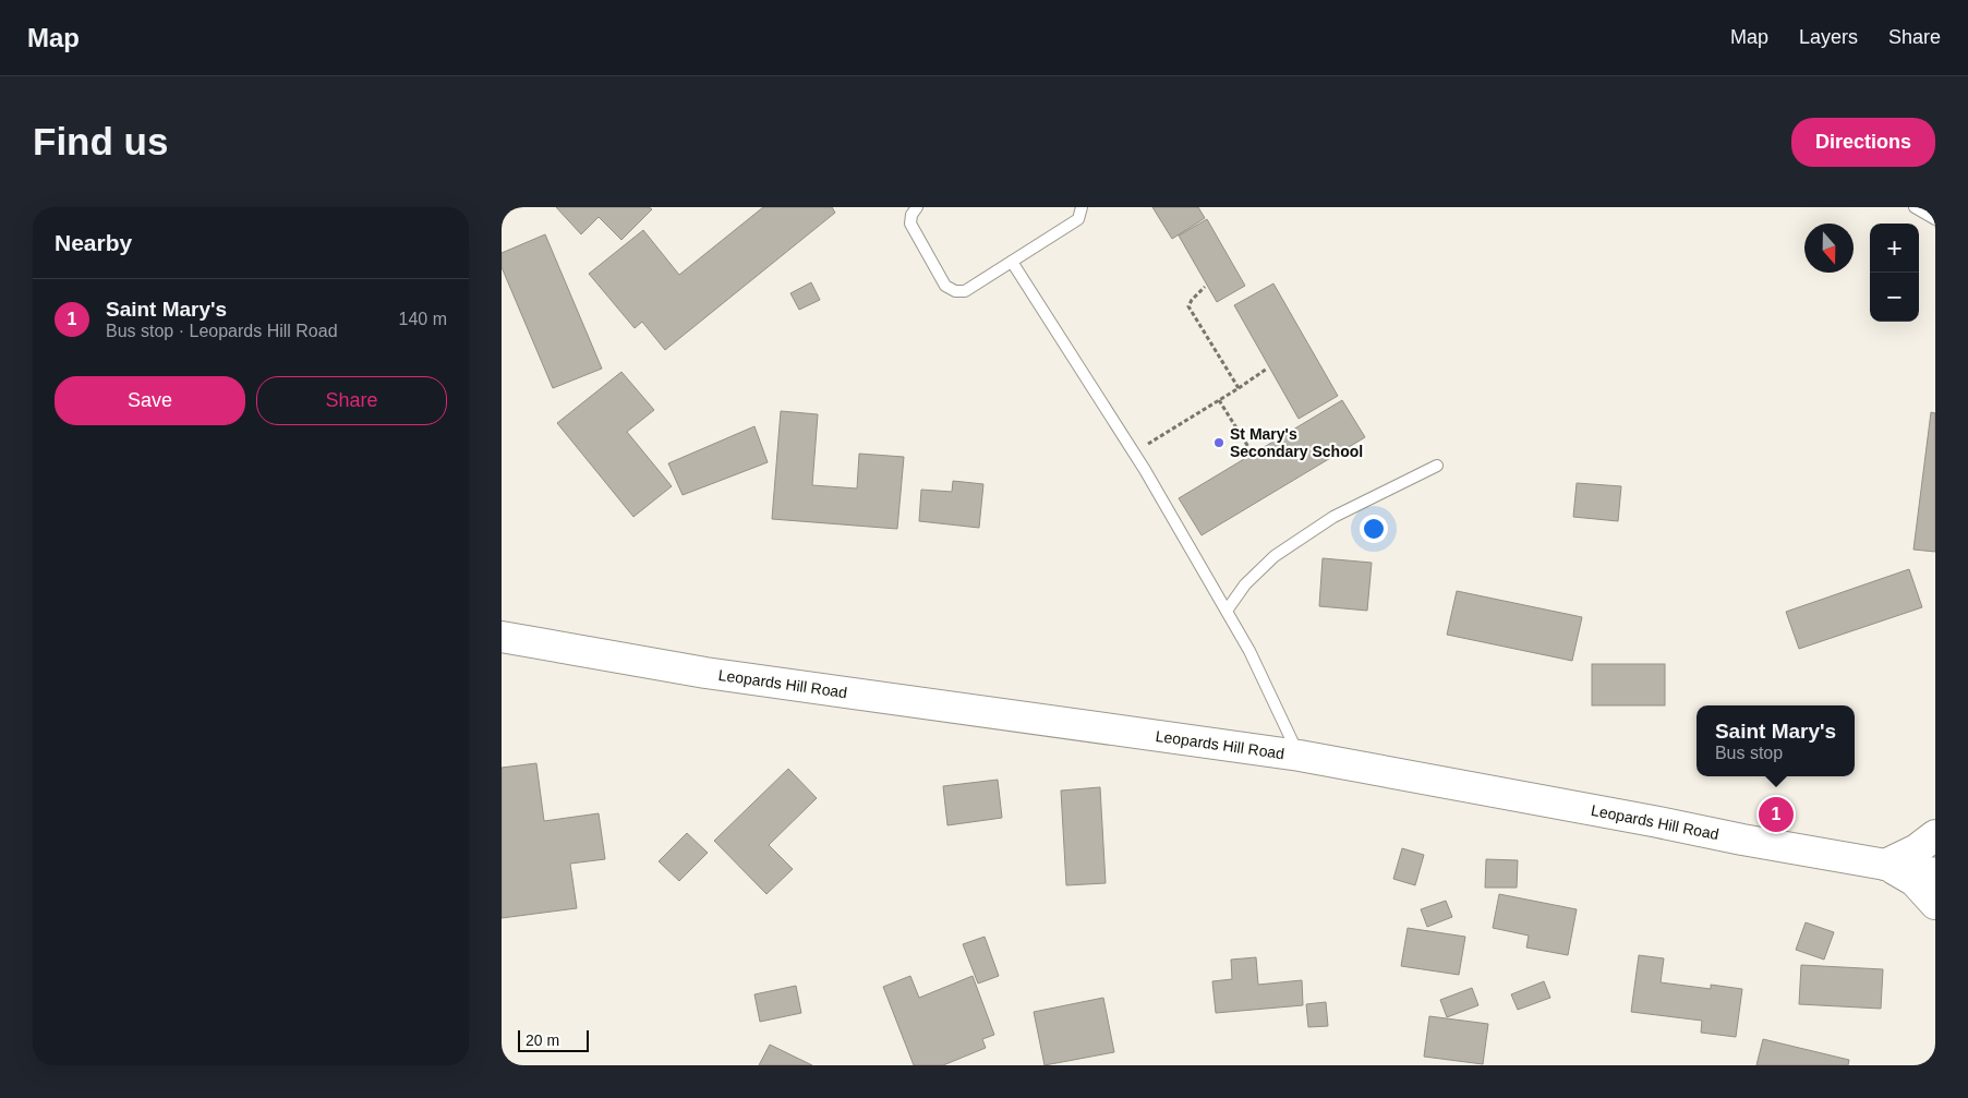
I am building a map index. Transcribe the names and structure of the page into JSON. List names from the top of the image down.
{
  "streets": {
    "main road": ["Leopards Hill Road"]
  },
  "places": ["St Mary's Secondary School"],
  "scale_bar": "20 m",
  "north": "bottom",
  "page": {
    "header": "Map",
    "nav": ["Map", "Layers", "Share"],
    "buttons": [
      "Directions",
      ["Save", "Share"]
    ],
    "title": "Find us",
    "heading": "Nearby",
    "map_buttons": ["+", "−"],
    "list": [
      {
        "mark": "1",
        "name": "Saint Mary's",
        "note": "Bus stop · Leopards Hill Road",
        "value": "140 m"
      }
    ],
    "popup": ["Saint Mary's", "Bus stop"],
    "pins": "1",
    "scale": "20 m"
  }
}
